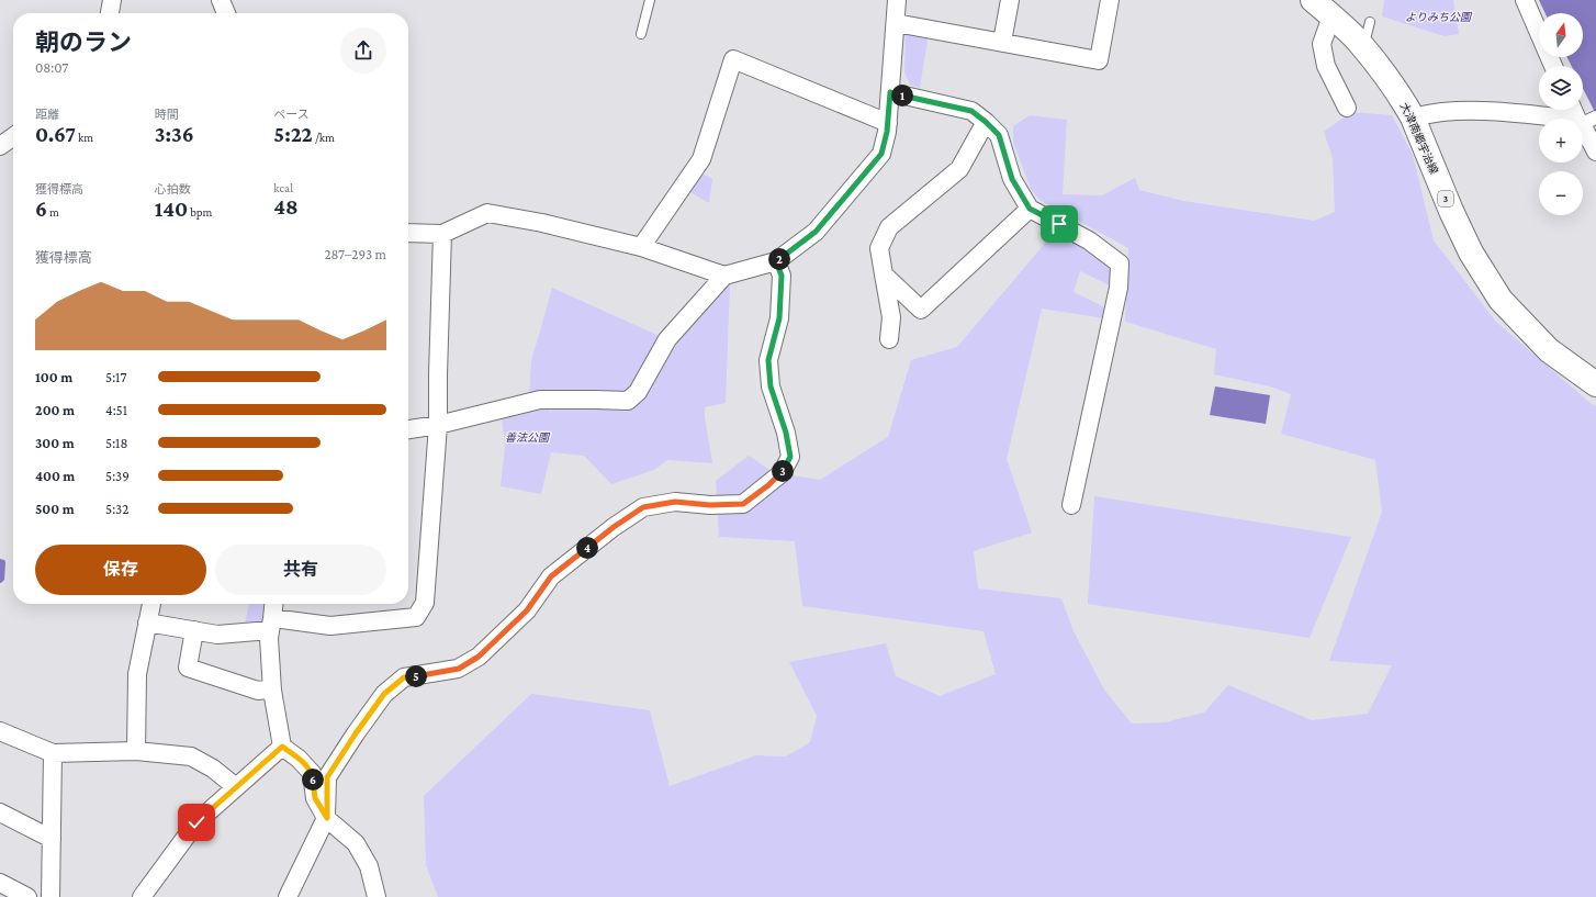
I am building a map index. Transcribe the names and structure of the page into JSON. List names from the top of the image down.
{
  "streets": {
    "main road": ["大津南郷宇治線", "3"]
  },
  "parks": ["よりみち公園", "善法公園"],
  "north": "top",
  "page": {
    "map_buttons": ["+", "−"],
    "heading": ["朝のラン", "08:07"],
    "pins": [
      "1",
      "2",
      "3",
      "4",
      "5",
      "6"
    ],
    "stats": [
      ["距離", "0.67 km"],
      ["時間", "3:36"],
      ["ペース", "5:22 /km"],
      ["獲得標高", "6 m"],
      ["心拍数", "140 bpm"],
      ["kcal", "48"]
    ],
    "chart": ["獲得標高", "287–293 m"],
    "list": [
      {
        "name": "100 m",
        "note": "5:17"
      },
      {
        "name": "200 m",
        "note": "4:51"
      },
      {
        "name": "300 m",
        "note": "5:18"
      },
      {
        "name": "400 m",
        "note": "5:39"
      },
      {
        "name": "500 m",
        "note": "5:32"
      }
    ],
    "buttons": ["保存", "共有"]
  }
}
